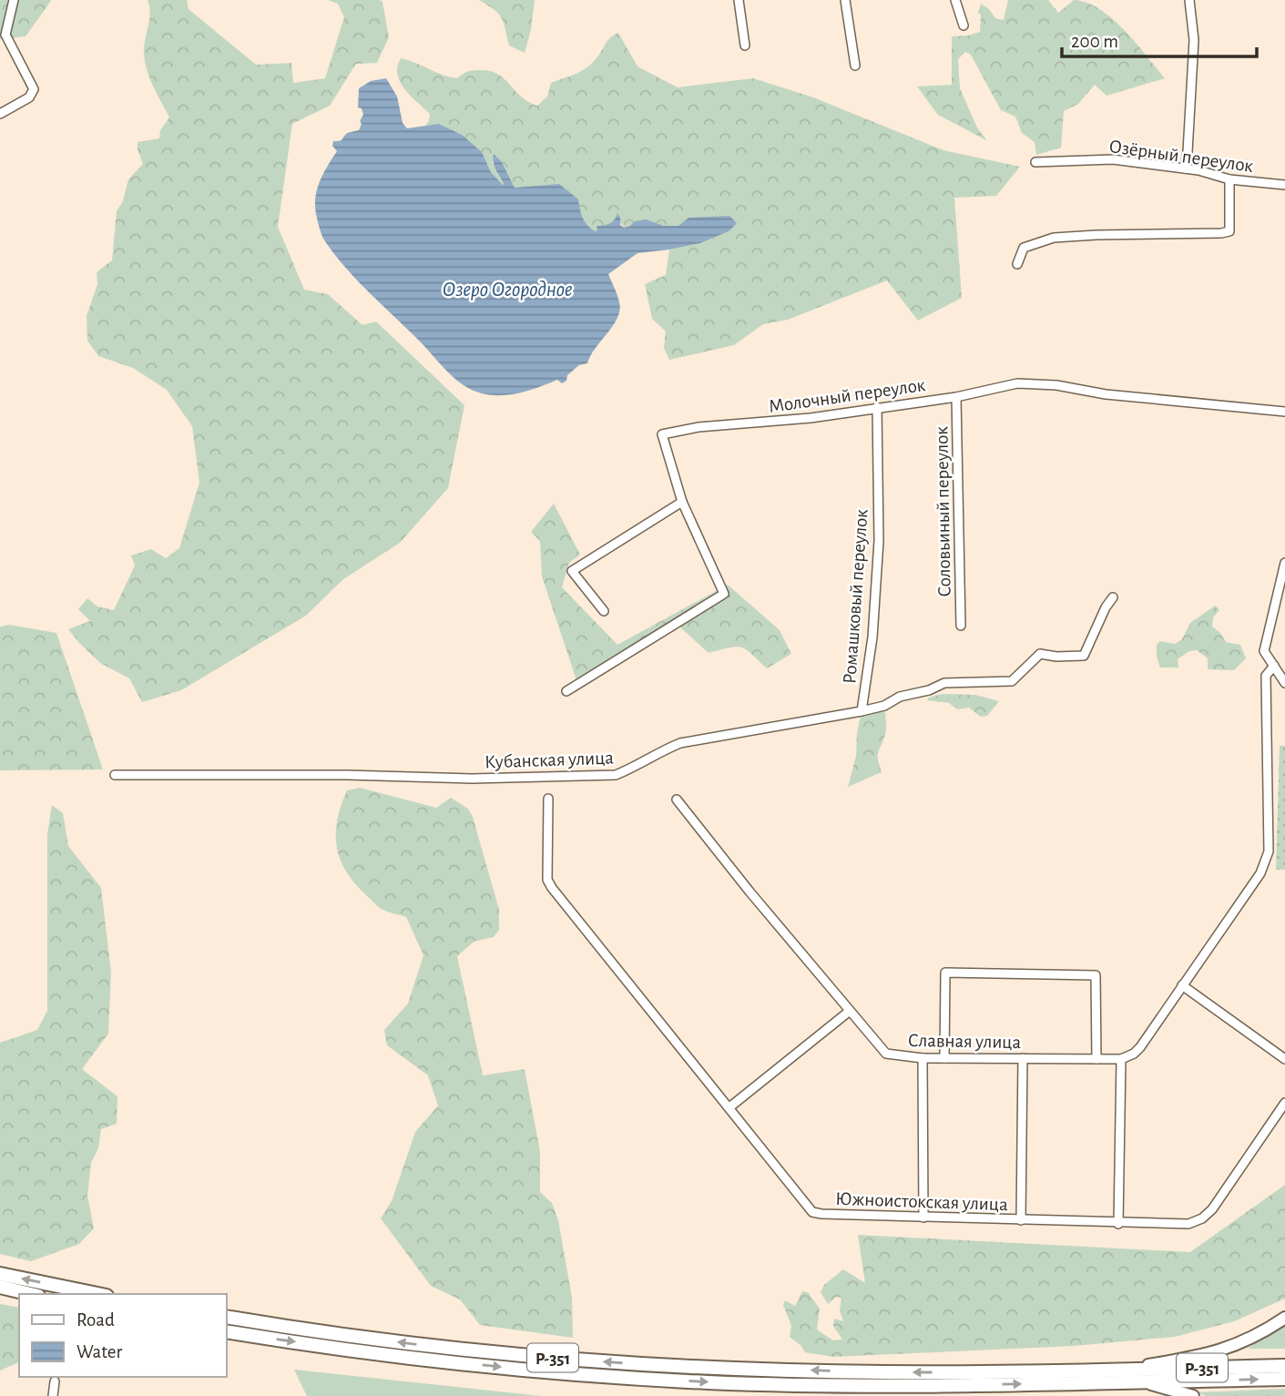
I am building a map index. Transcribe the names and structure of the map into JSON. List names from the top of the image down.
{
  "streets": {
    "highway": ["Р-351"],
    "street": [
      "Озёрный переулок",
      "Молочный переулок",
      "Соловьиный переулок",
      "Ромашковый переулок",
      "Кубанская улица",
      "Славная улица",
      "Южноистокская улица"
    ]
  },
  "crossings": [
    ["Молочный переулок", "Соловьиный переулок"],
    ["Молочный переулок", "Ромашковый переулок"],
    ["Ромашковый переулок", "Кубанская улица"]
  ],
  "water": ["Озеро Огородное"],
  "legend": ["Road", "Water"],
  "scale_bar": "200 m"
}
